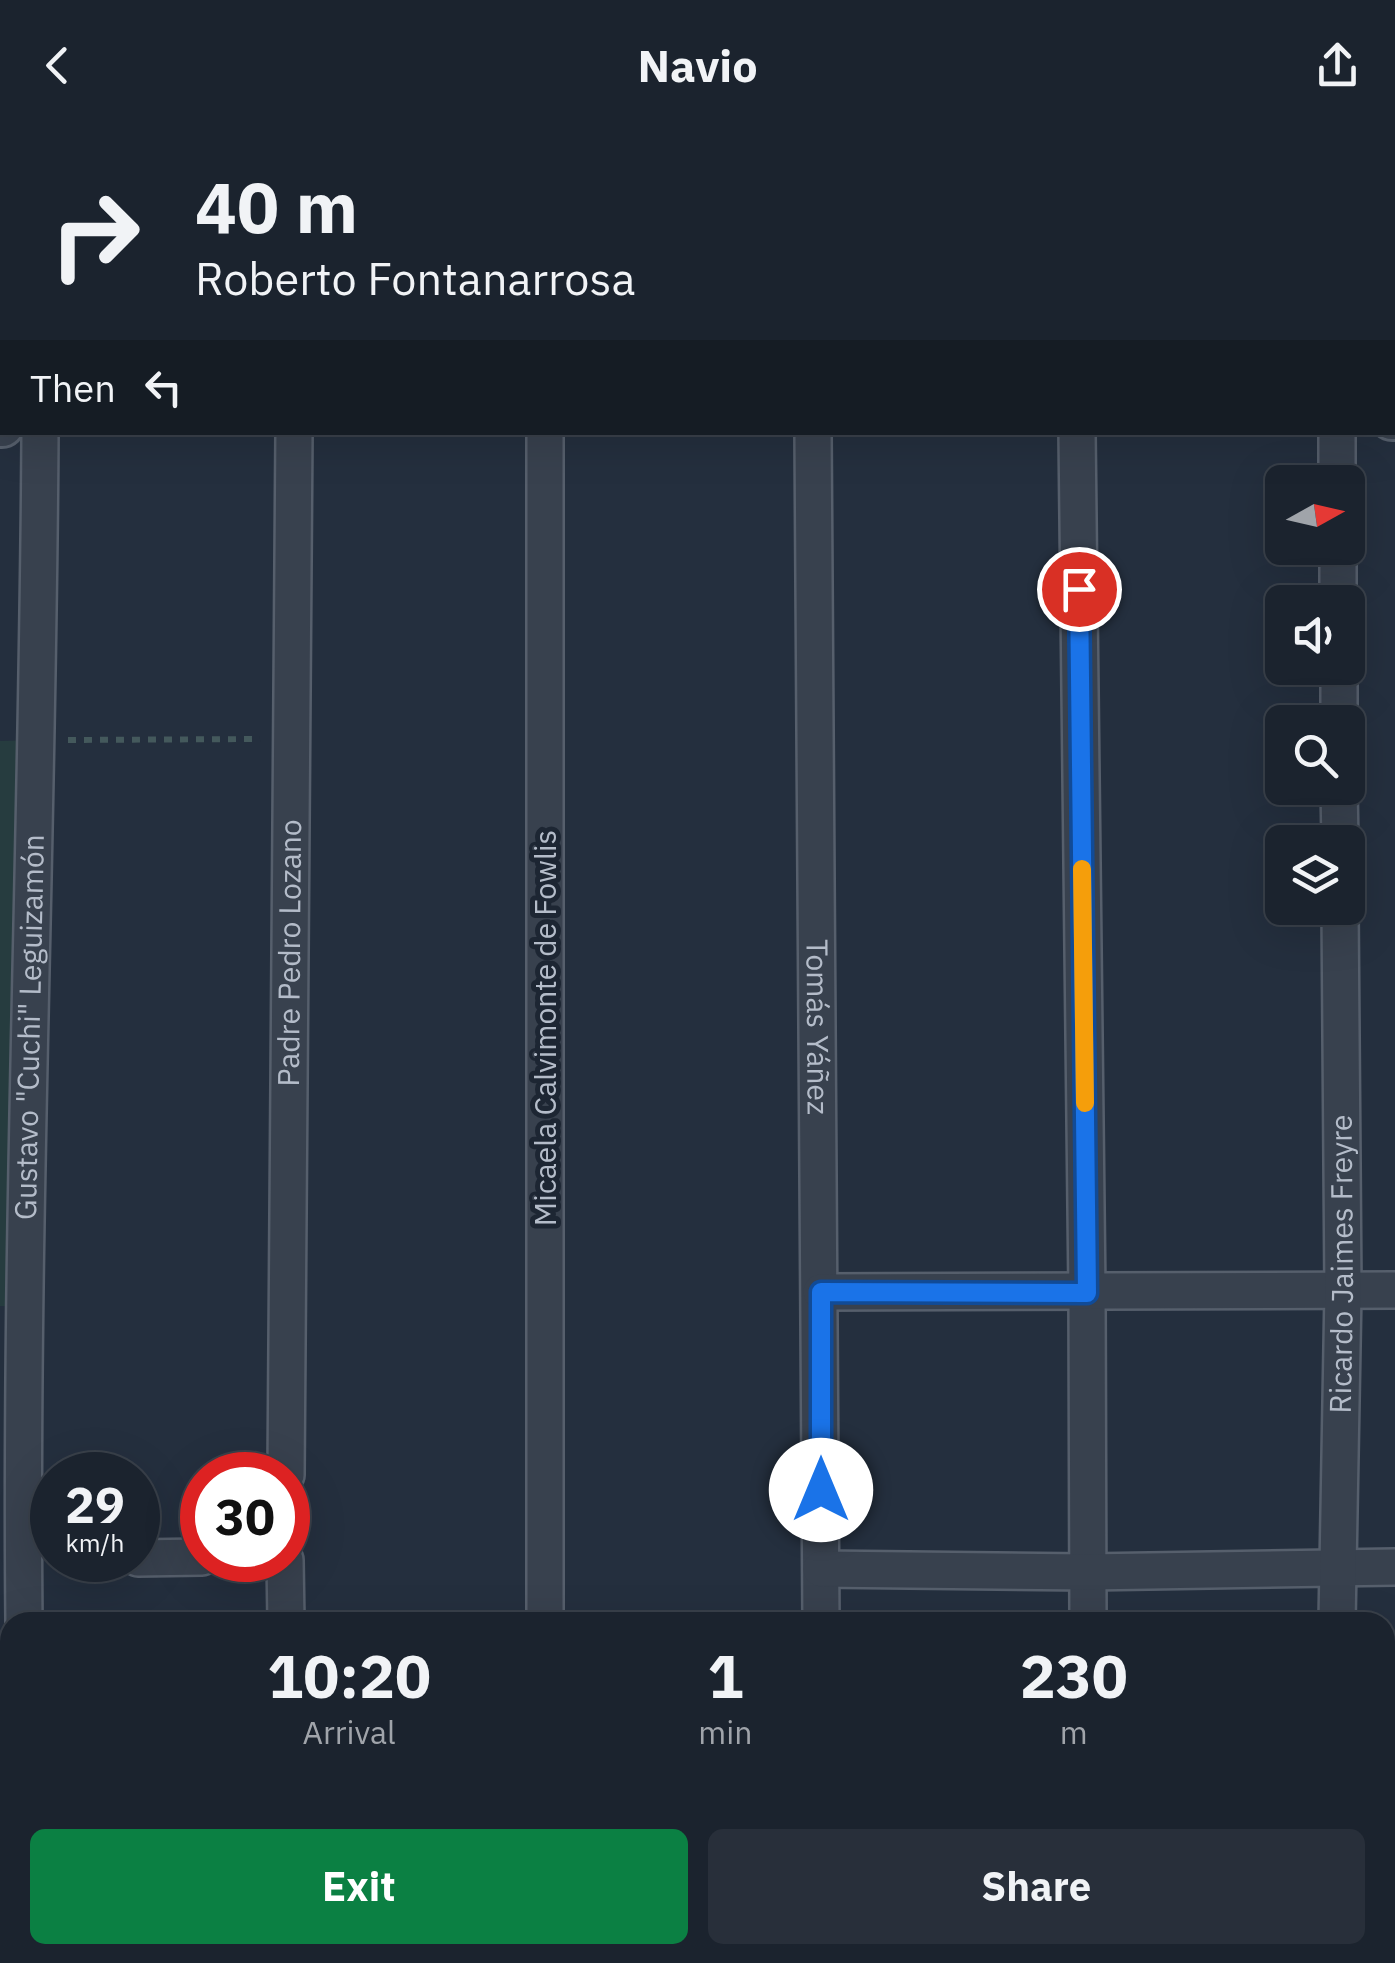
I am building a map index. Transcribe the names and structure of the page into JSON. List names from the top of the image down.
{
  "streets": {
    "street": [
      "Padre Pedro Lozano",
      "Tomás Yáñez",
      "Gustavo \"Cuchi\" Leguizamón",
      "Micaela Calvimonte de Fowlis",
      "Ricardo Jaimes Freyre"
    ]
  },
  "north": "right",
  "page": {
    "header": "Navio",
    "turn": ["40 m", "Roberto Fontanarrosa"],
    "then": "Then",
    "speed": "29 km/h",
    "limit": "30",
    "eta": [
      "10:20",
      "Arrival",
      "1",
      "min",
      "230",
      "m"
    ],
    "buttons": ["Exit", "Share"]
  }
}
